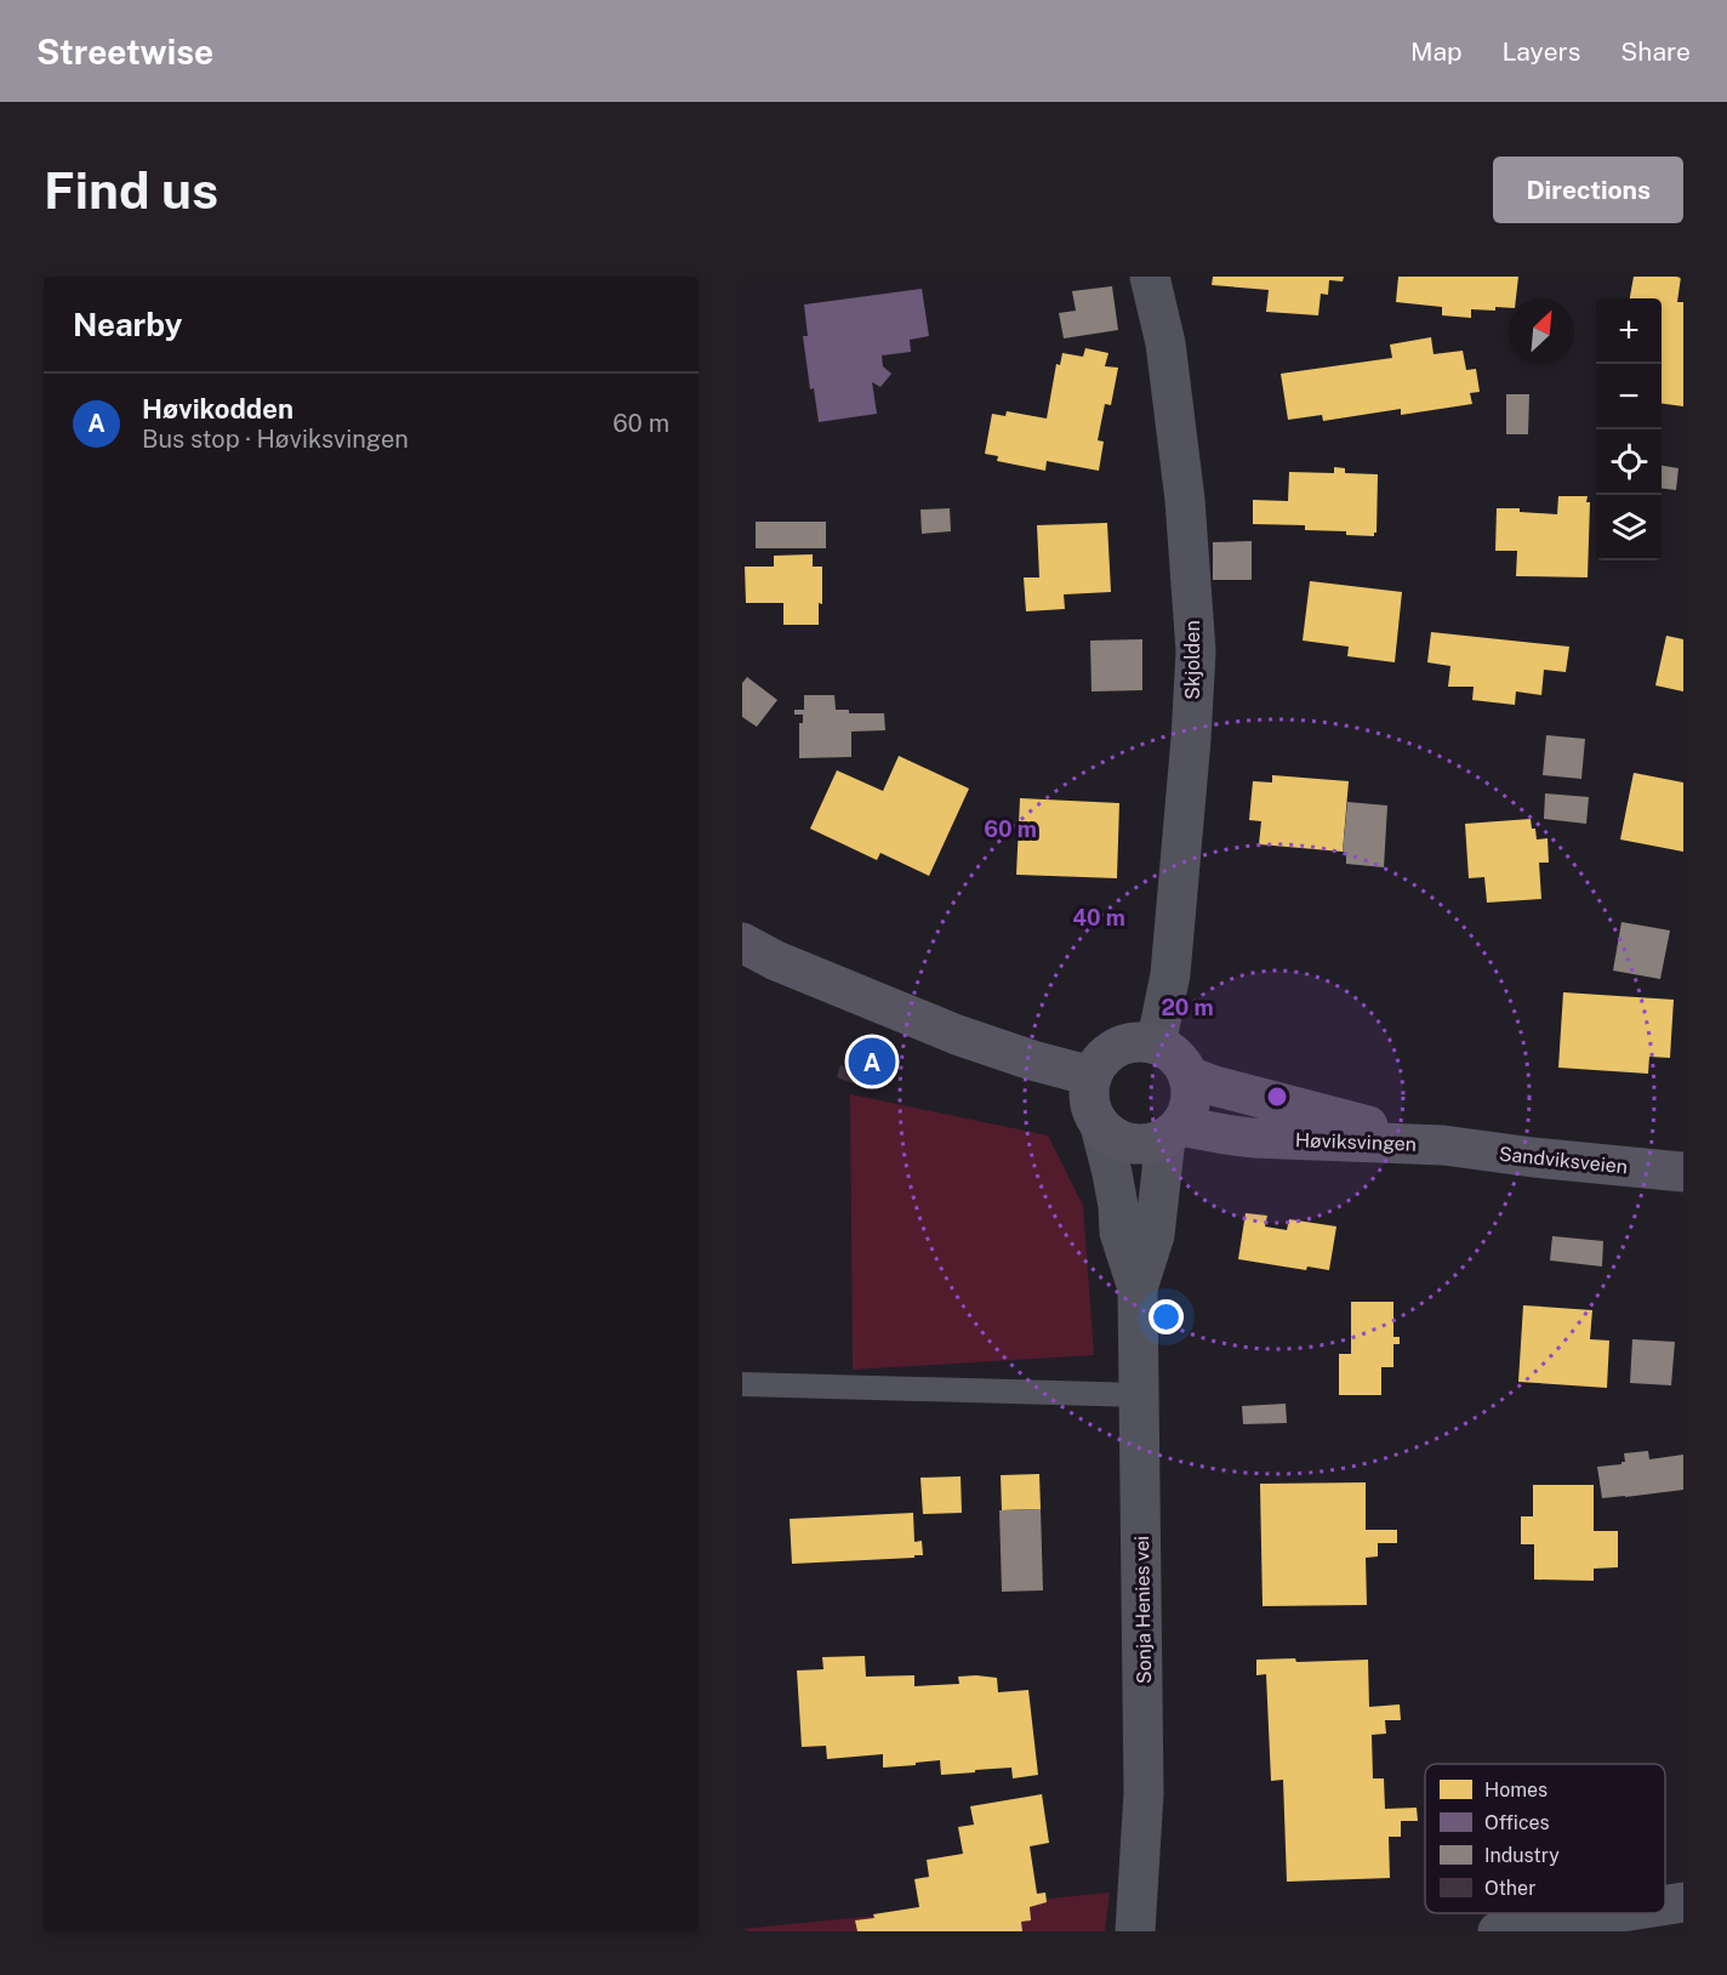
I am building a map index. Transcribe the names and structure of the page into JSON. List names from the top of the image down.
{
  "streets": {
    "main road": ["Høviksvingen", "Sandviksveien"],
    "street": ["Skjolden", "Sonja Henies vei"]
  },
  "crossings": [
    ["Skjolden", "Høviksvingen"],
    ["Skjolden", "Sonja Henies vei"],
    ["Høviksvingen", "Sandviksveien"],
    ["Høviksvingen", "Sonja Henies vei"]
  ],
  "legend": [
    "Homes",
    "Offices",
    "Industry",
    "Other"
  ],
  "north": "top right",
  "page": {
    "header": "Streetwise",
    "nav": ["Map", "Layers", "Share"],
    "buttons": "Directions",
    "title": "Find us",
    "heading": "Nearby",
    "map_buttons": ["+", "−"],
    "list": [
      {
        "mark": "A",
        "name": "Høvikodden",
        "note": "Bus stop · Høviksvingen",
        "value": "60 m"
      }
    ],
    "pins": "A"
  },
  "rings": ["60 m", "40 m", "20 m"]
}
